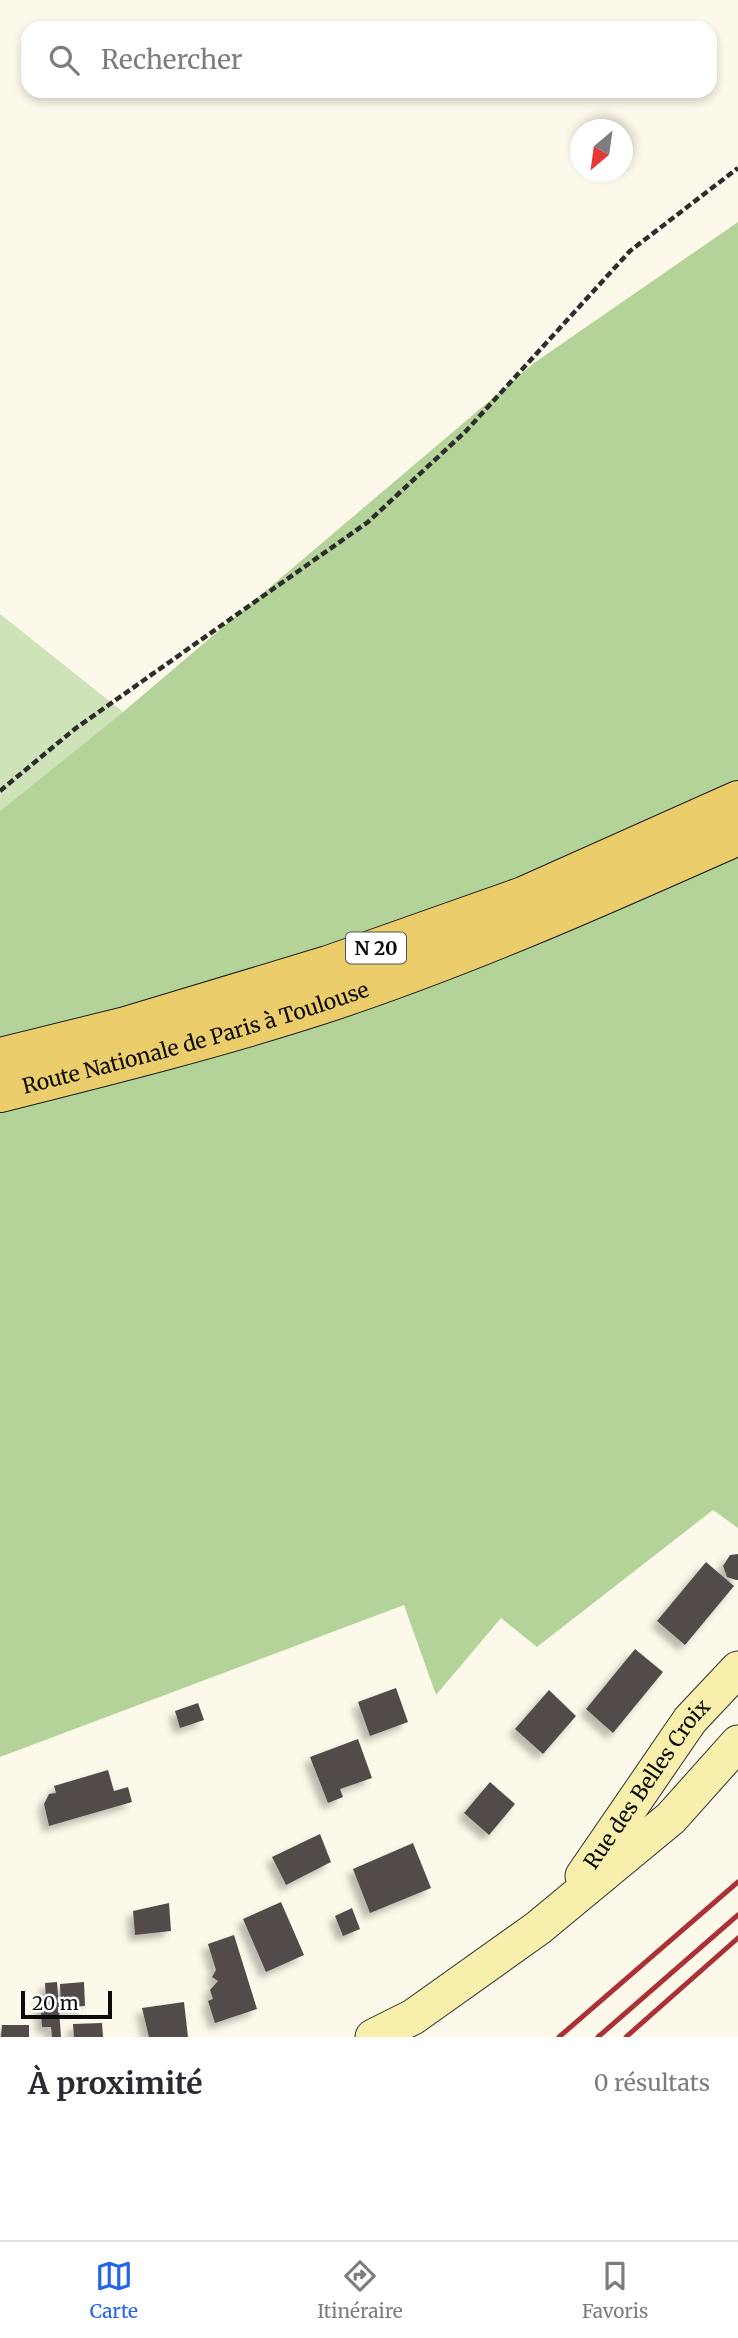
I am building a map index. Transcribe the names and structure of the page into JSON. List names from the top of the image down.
{
  "streets": {
    "main road": ["N 20", "Route Nationale de Paris à Toulouse", "Rue des Belles Croix"]
  },
  "scale_bar": "20 m",
  "north": "bottom left",
  "page": {
    "search": "Rechercher",
    "scale": "20 m",
    "heading": ["À proximité", "0 résultats"],
    "nav": ["Carte", "Itinéraire", "Favoris"]
  }
}
